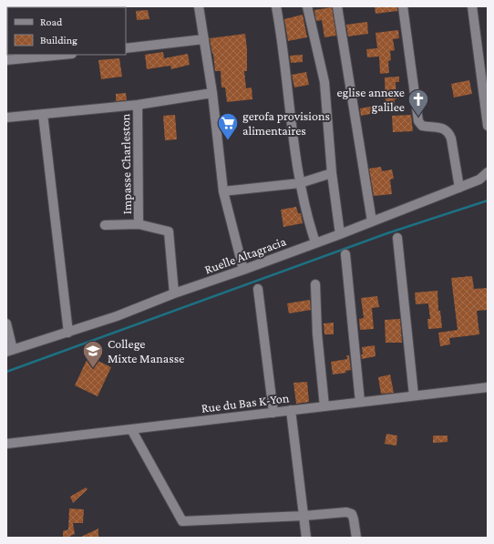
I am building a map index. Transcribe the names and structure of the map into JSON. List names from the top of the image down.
{
  "streets": {
    "street": ["Impasse Charleston", "Ruelle Altagracia", "Rue du Bas K-Yon"]
  },
  "places": {
    "church": ["eglise annexe galilee"],
    "supermarket": ["gerofa provisions alimentaires"],
    "school or university": ["College Mixte Manasse"]
  },
  "legend": ["Road", "Building"]
}
